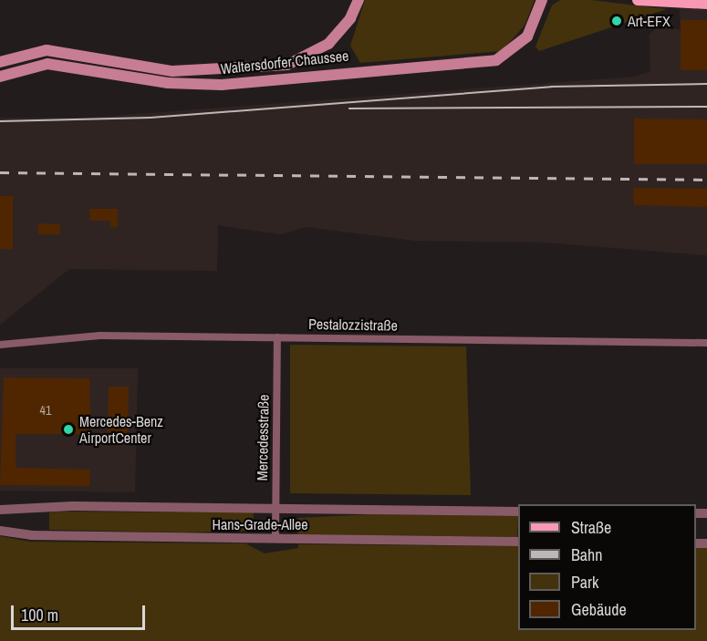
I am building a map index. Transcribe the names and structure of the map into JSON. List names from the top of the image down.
{
  "streets": {
    "main road": ["Waltersdorfer Chaussee"],
    "street": ["Pestalozzistraße", "Mercedesstraße", "Hans-Grade-Allee"]
  },
  "crossings": [
    ["Pestalozzistraße", "Mercedesstraße"],
    ["Mercedesstraße", "Hans-Grade-Allee"]
  ],
  "places": ["Art-EFX", "Mercedes-Benz AirportCenter"],
  "house_numbers": ["41"],
  "legend": [
    "Straße",
    "Bahn",
    "Park",
    "Gebäude"
  ],
  "scale_bar": "100 m"
}
